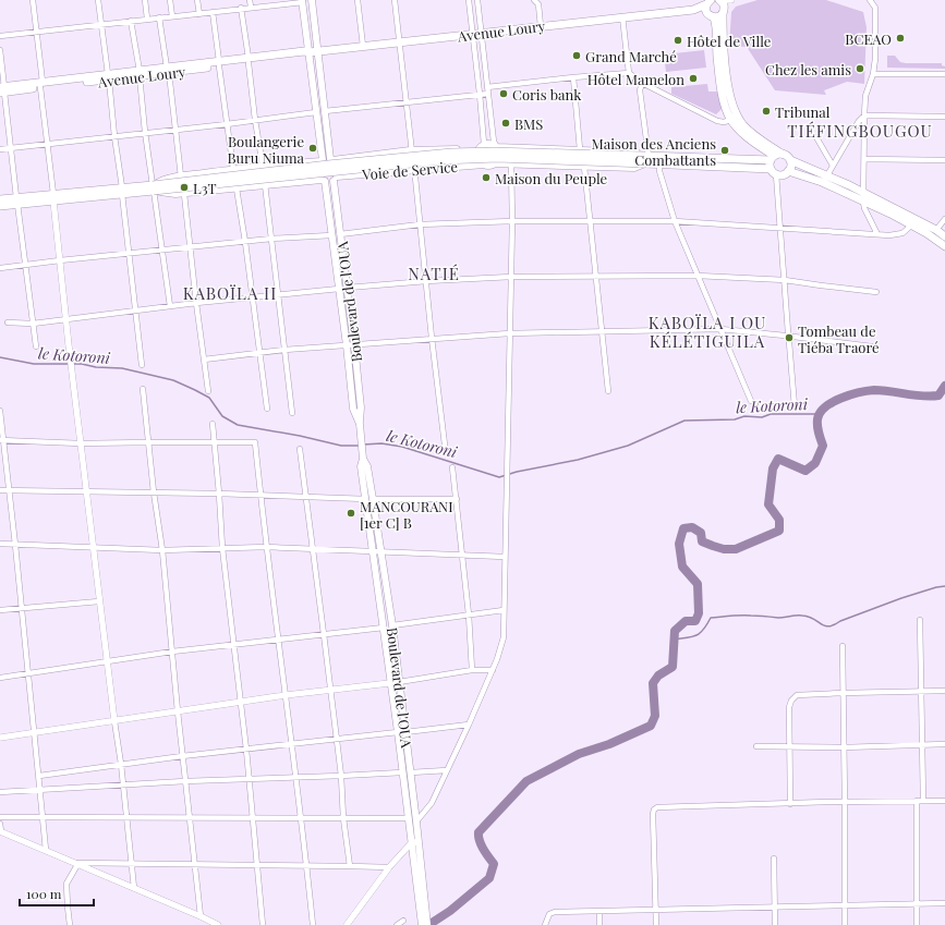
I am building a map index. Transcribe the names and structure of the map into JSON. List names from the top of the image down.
{
  "streets": {
    "main road": ["Avenue Loury", "Voie de Service", "Boulevard de l'OUA"]
  },
  "crossings": [
    ["Voie de Service", "Boulevard de l'OUA"]
  ],
  "districts": [
    "TIÉFINGBOUGOU",
    "NATIÉ",
    "KABOÏLA II",
    "KABOÏLA I OU KÉLÉTIGUILA"
  ],
  "water": ["le Kotoroni"],
  "places": [
    "BCEAO",
    "Hôtel de Ville",
    "Grand Marché",
    "Chez les amis",
    "Hôtel Mamelon",
    "Coris bank",
    "Tribunal",
    "BMS",
    "Boulangerie Buru Niuma",
    "Maison des Anciens Combattants",
    "Maison du Peuple",
    "L3T",
    "Tombeau de Tiéba Traoré",
    "MANCOURANI [1er C] B"
  ],
  "scale_bar": "100 m"
}
